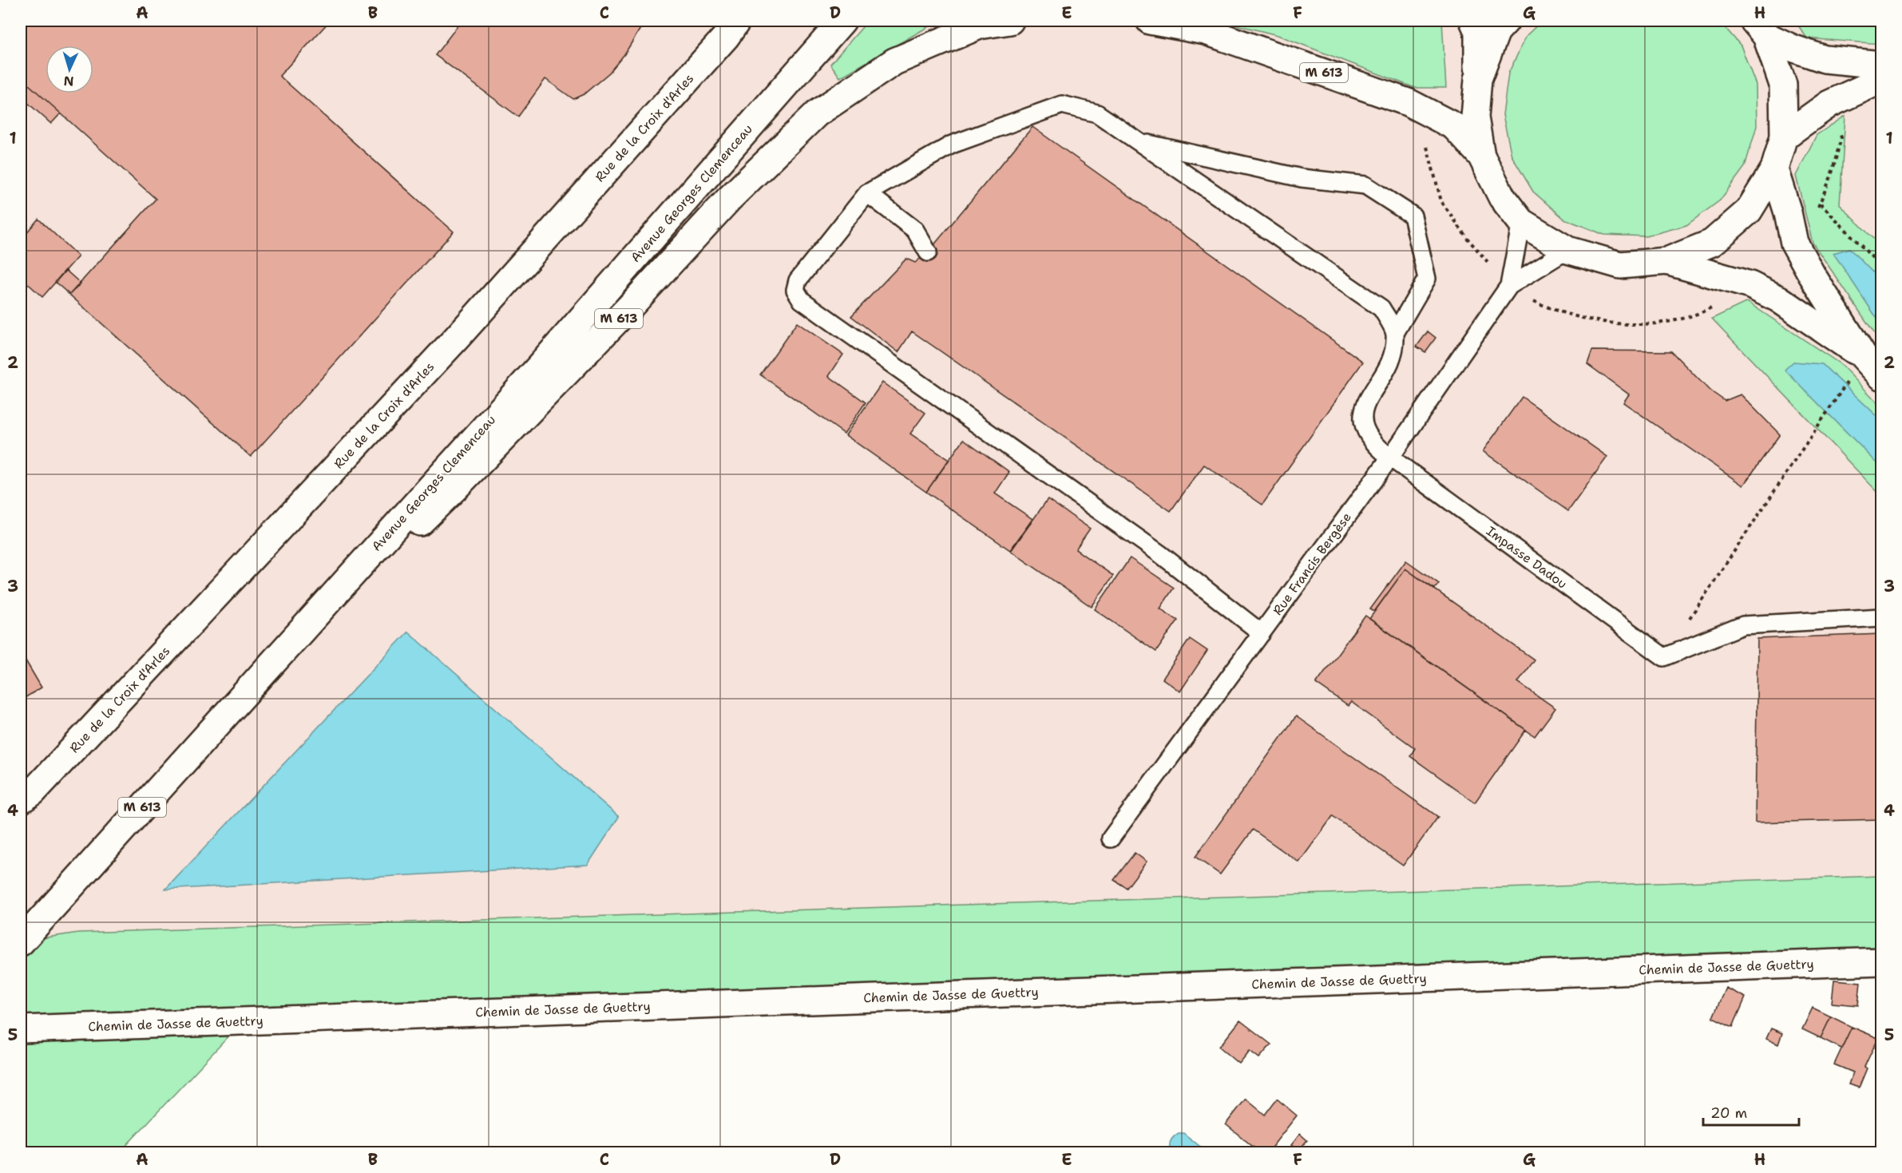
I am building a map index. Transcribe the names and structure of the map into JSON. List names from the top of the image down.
{
  "streets": {
    "street": [
      "M 613",
      "Rue de la Croix d'Arles",
      "Avenue Georges Clemenceau",
      "Chemin de Jasse de Guettry"
    ],
    "lane": ["Impasse Dadou", "Rue Francis Bergèse"]
  },
  "crossings": [
    ["M 613", "Avenue Georges Clemenceau"],
    ["Impasse Dadou", "Rue Francis Bergèse"]
  ],
  "scale_bar": "20 m",
  "north": "bottom",
  "grid": {
    "columns": [
      "A",
      "B",
      "C",
      "D",
      "E",
      "F",
      "G",
      "H"
    ],
    "rows": [
      "1",
      "2",
      "3",
      "4",
      "5"
    ]
  }
}
